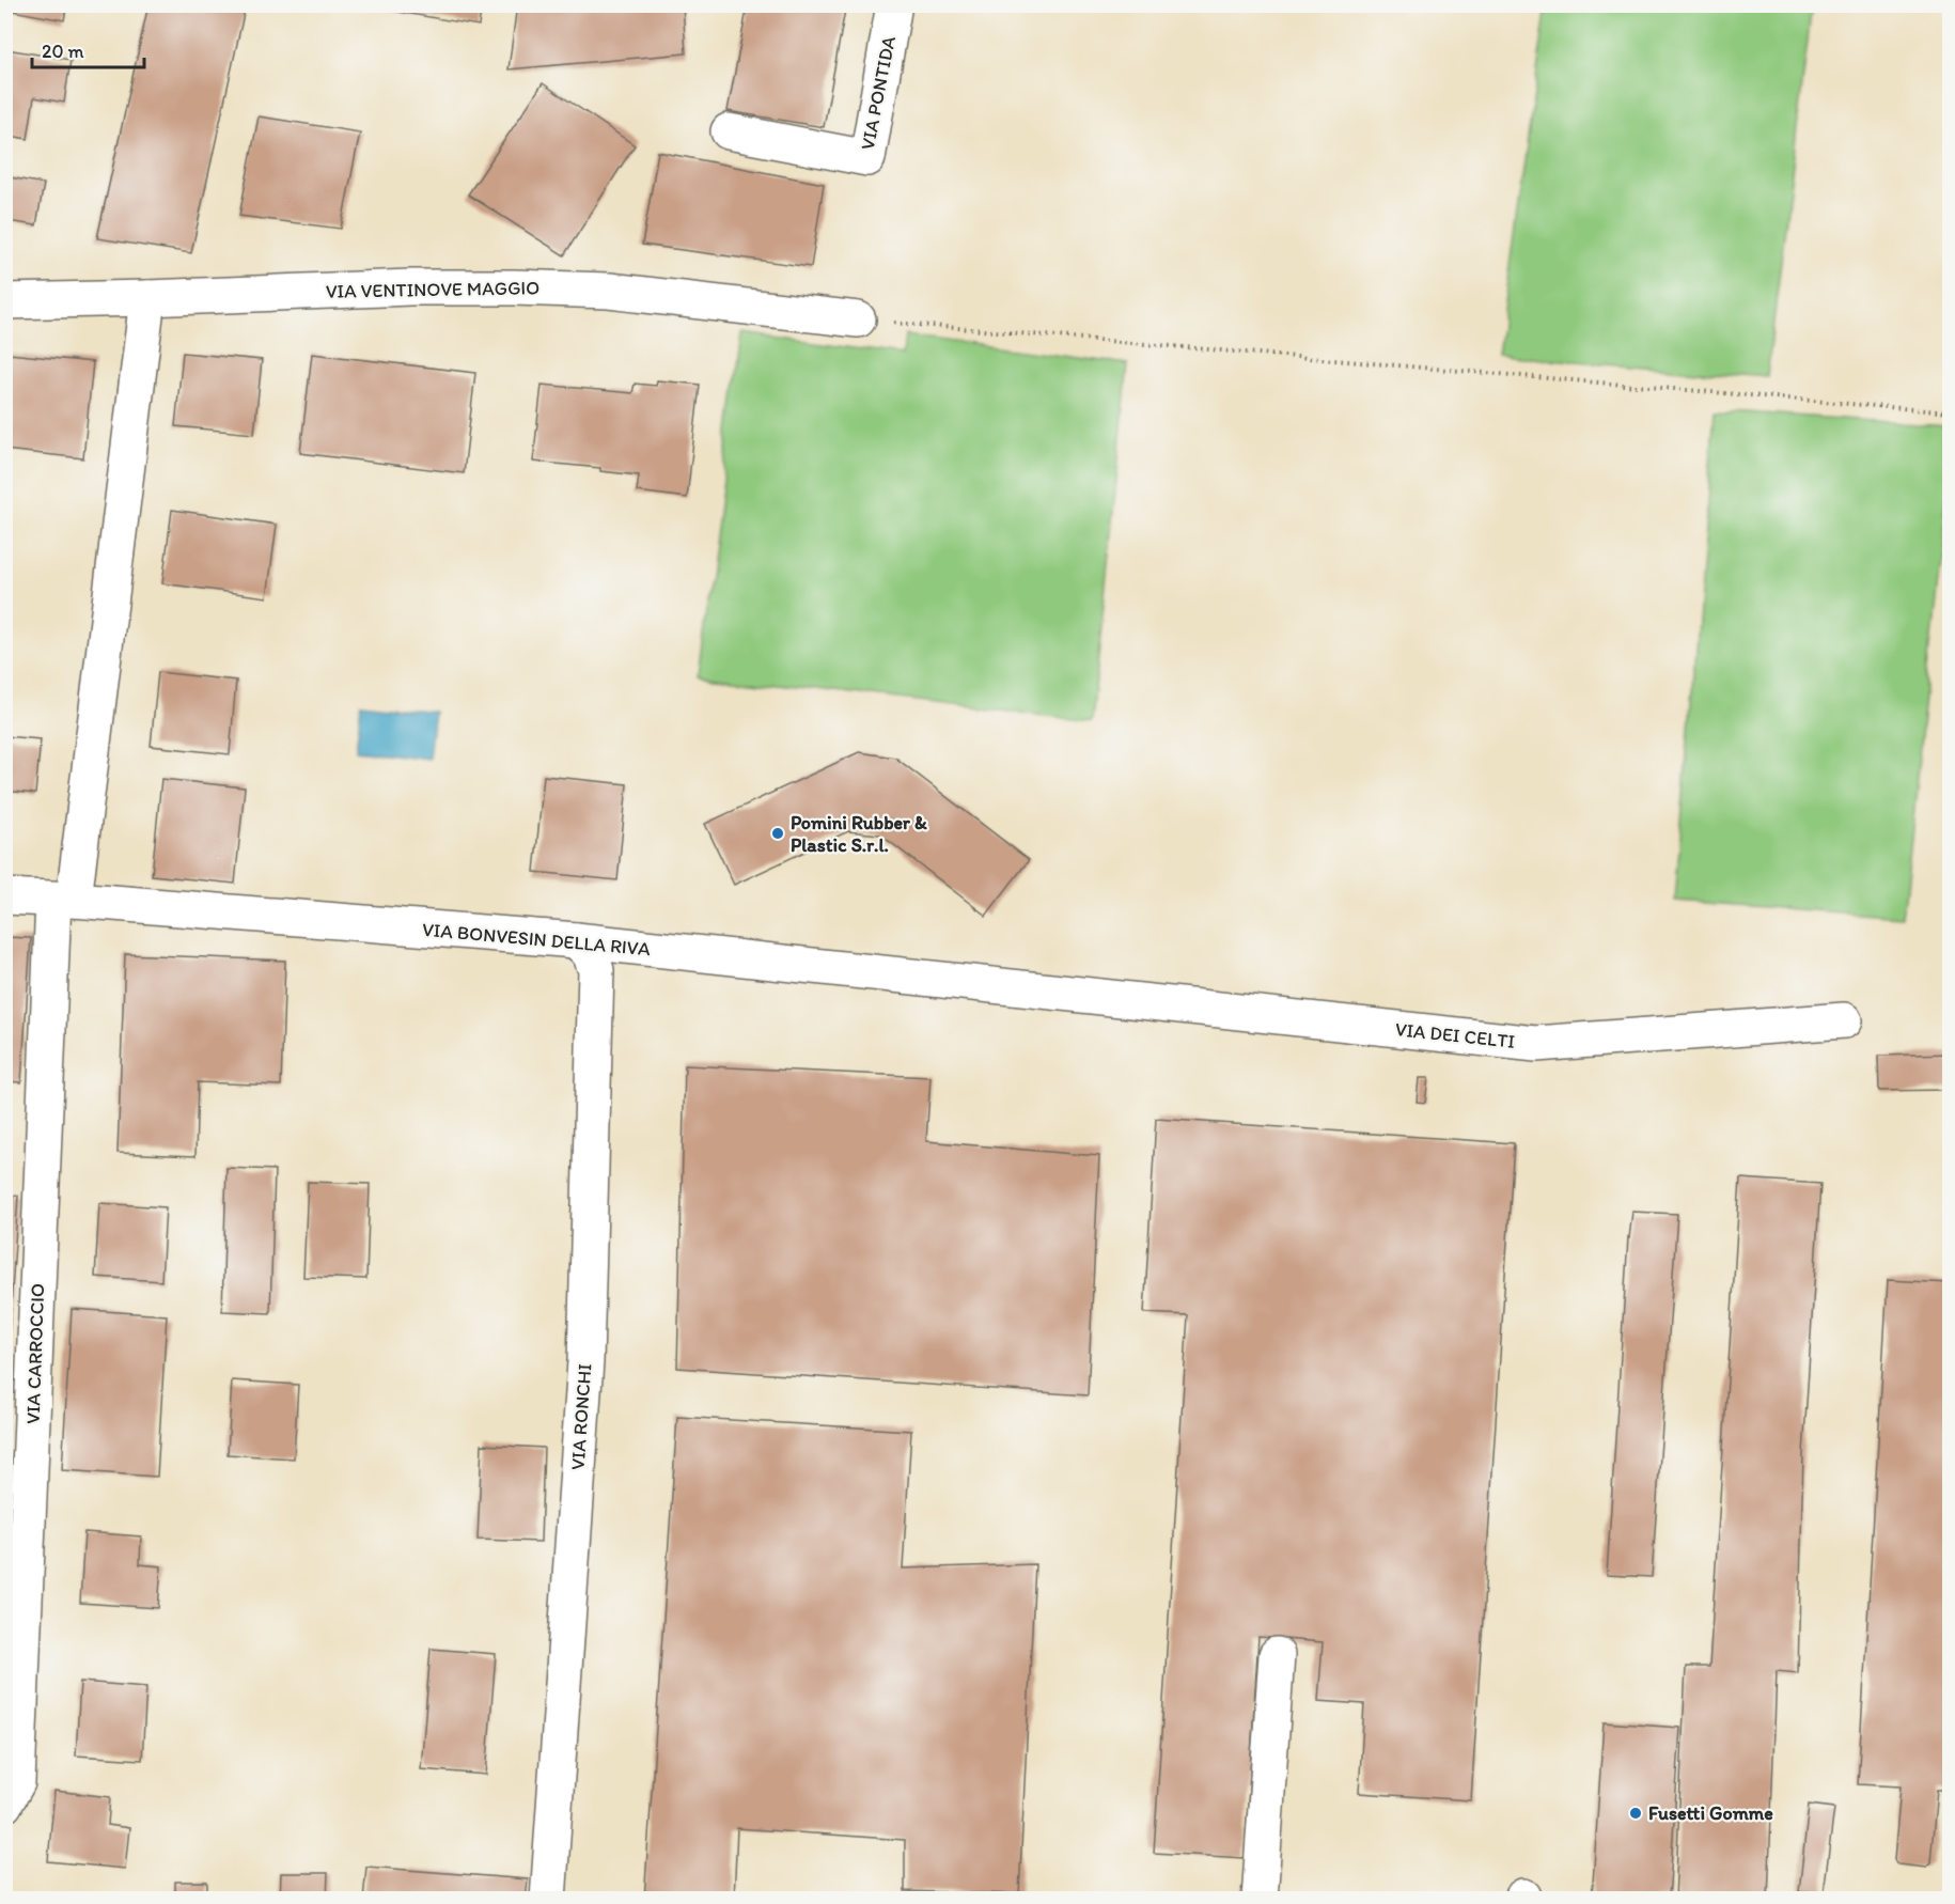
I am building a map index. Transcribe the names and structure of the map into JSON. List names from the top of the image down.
{
  "streets": {
    "street": [
      "VIA PONTIDA",
      "VIA VENTINOVE MAGGIO",
      "VIA BONVESIN DELLA RIVA",
      "VIA DEI CELTI",
      "VIA CARROCCIO",
      "VIA RONCHI"
    ]
  },
  "crossings": [
    ["VIA VENTINOVE MAGGIO", "VIA CARROCCIO"],
    ["VIA BONVESIN DELLA RIVA", "VIA DEI CELTI"],
    ["VIA BONVESIN DELLA RIVA", "VIA CARROCCIO"],
    ["VIA BONVESIN DELLA RIVA", "VIA RONCHI"]
  ],
  "places": ["Pomini Rubber & Plastic S.r.l.", "Fusetti Gomme"],
  "scale_bar": "20 m"
}
